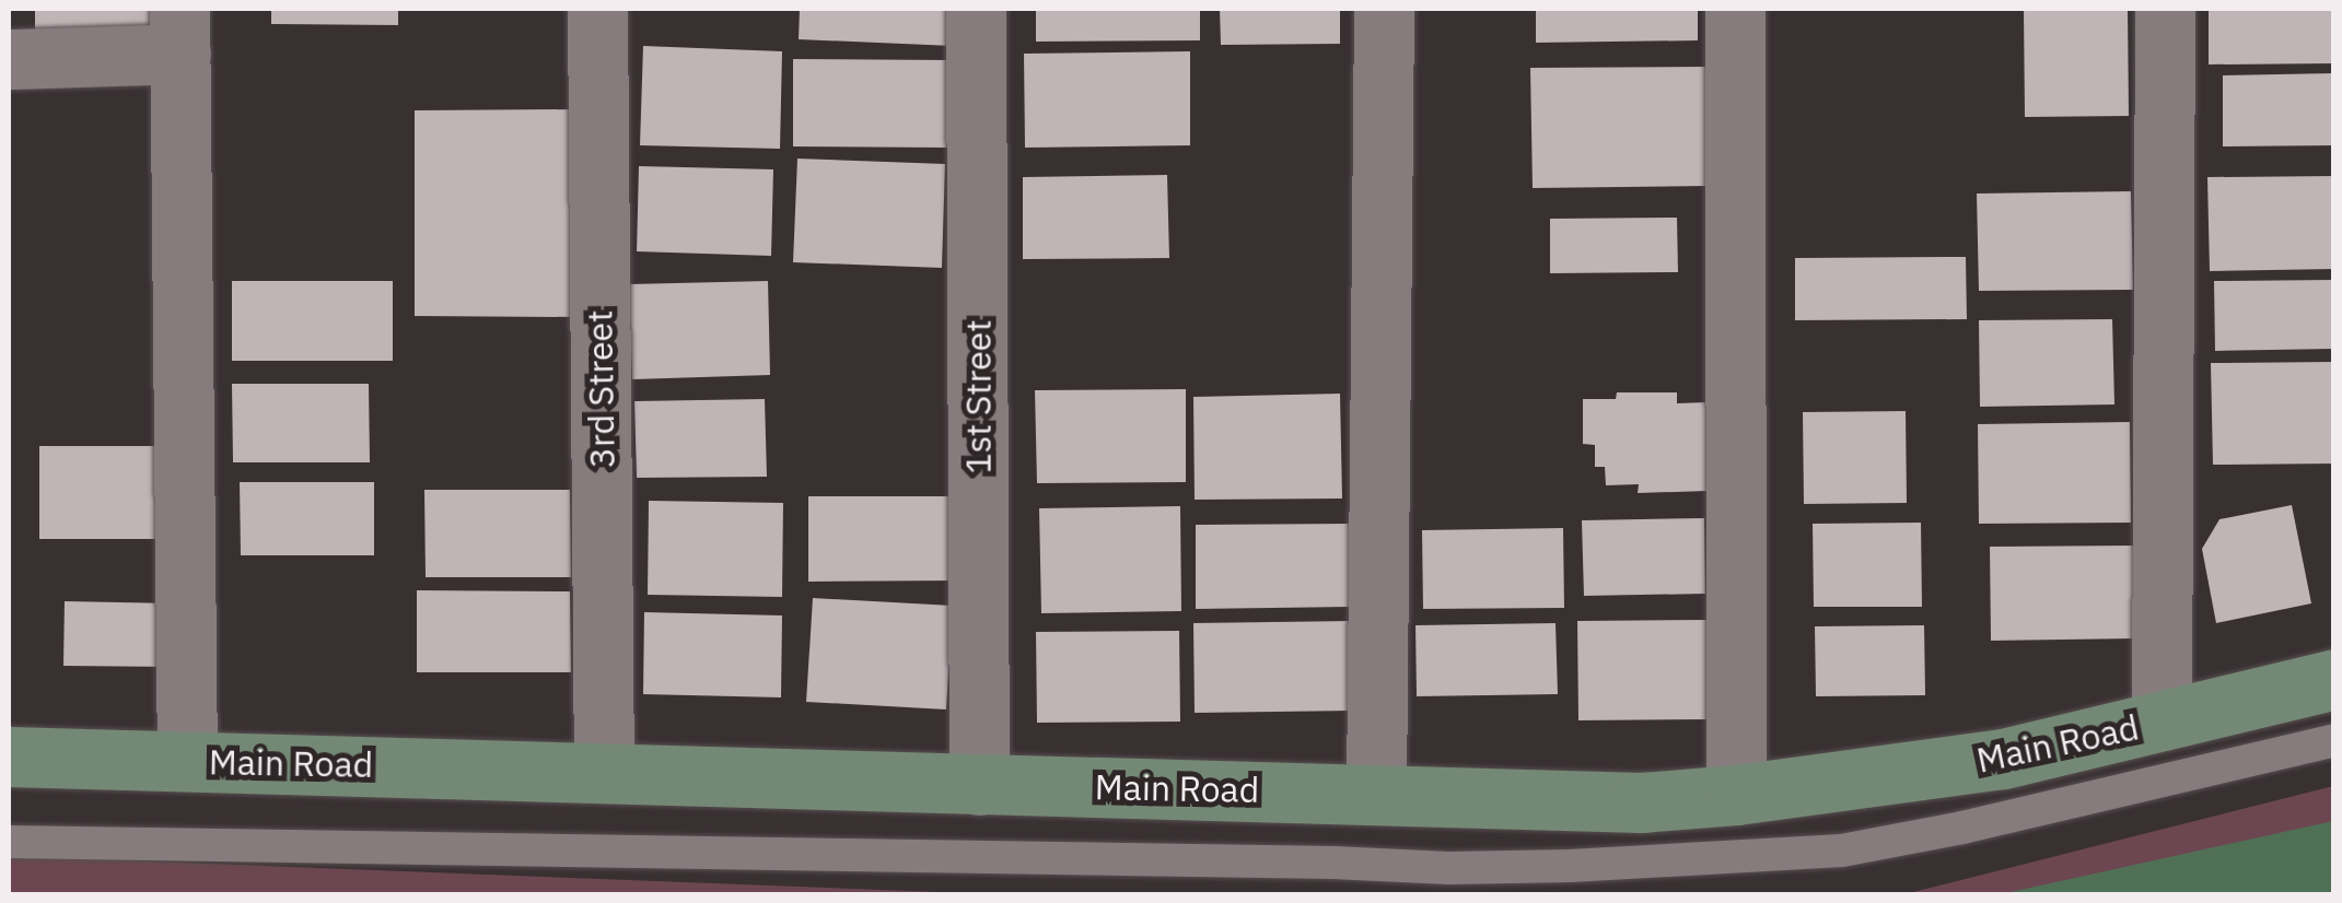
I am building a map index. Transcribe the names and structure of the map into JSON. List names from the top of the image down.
{
  "streets": {
    "street": ["3rd Street", "1st Street", "Main Road"]
  },
  "crossings": [
    ["3rd Street", "Main Road"],
    ["1st Street", "Main Road"]
  ]
}
